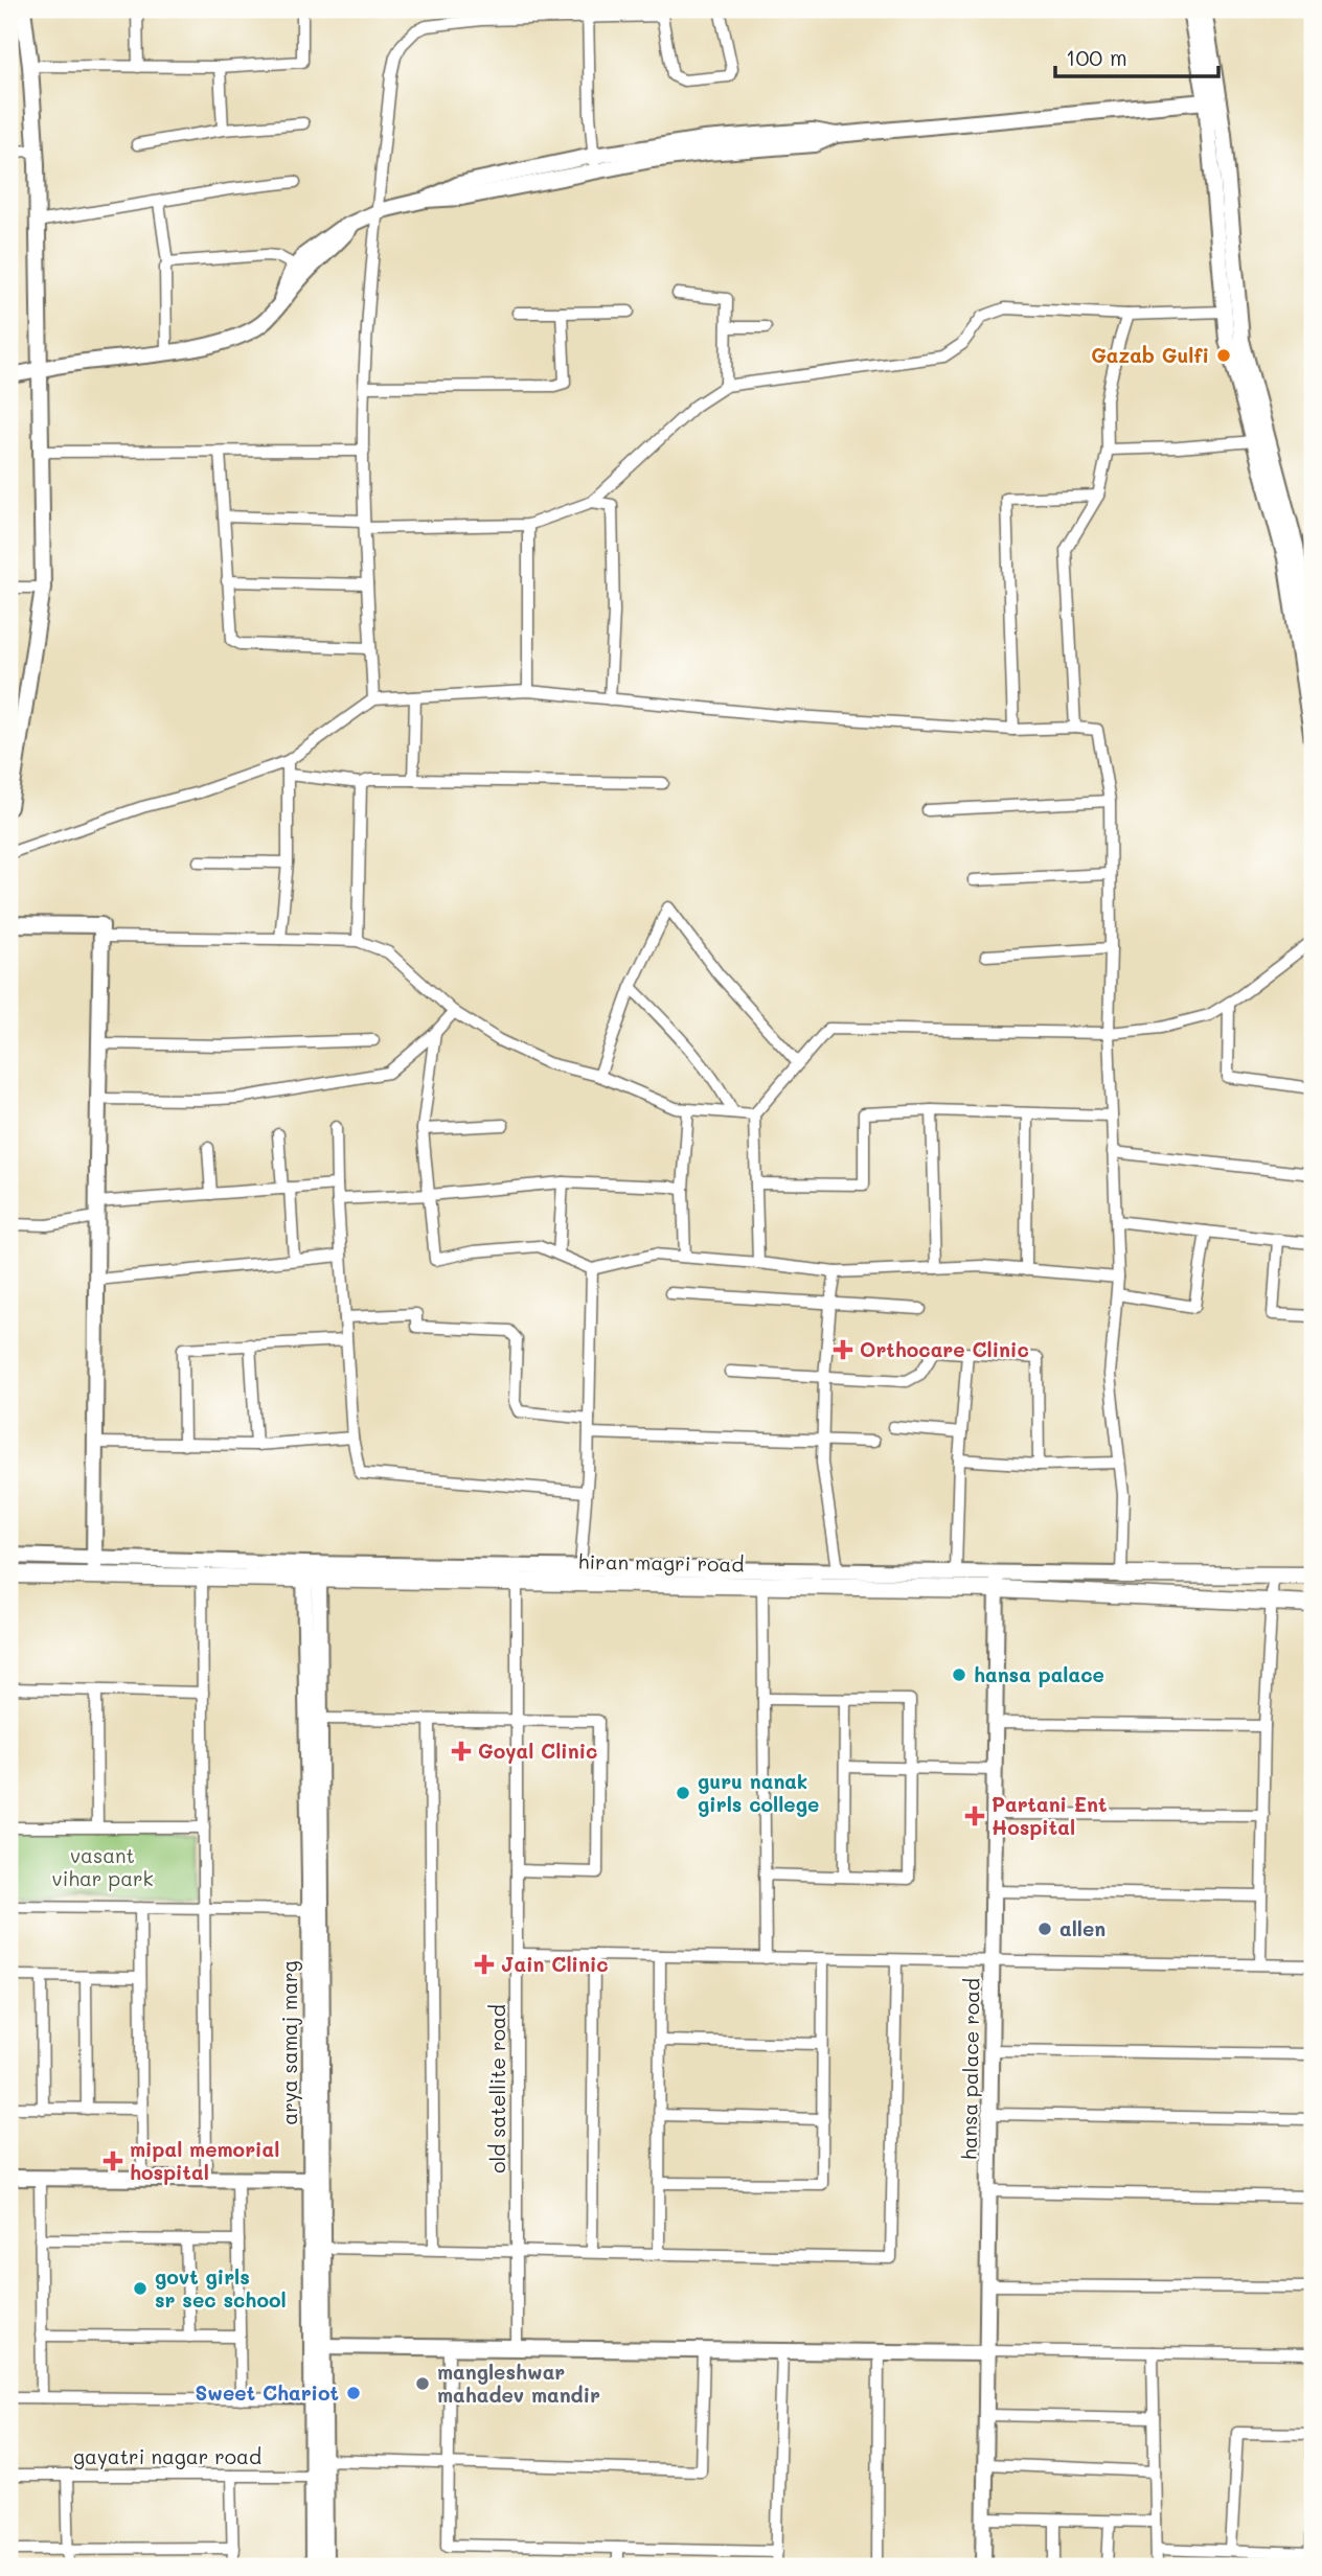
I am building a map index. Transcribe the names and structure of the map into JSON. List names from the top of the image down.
{
  "streets": {
    "main road": ["hiran magri road"],
    "street": [
      "arya samaj marg",
      "hansa palace road",
      "old satellite road",
      "gayatri nagar road"
    ]
  },
  "crossings": [
    ["hiran magri road", "arya samaj marg"],
    ["hiran magri road", "hansa palace road"],
    ["hiran magri road", "old satellite road"],
    ["arya samaj marg", "gayatri nagar road"]
  ],
  "parks": ["vasant vihar park"],
  "places": {
    "other": [
      "Gazab Gulfi",
      "hansa palace",
      "guru nanak girls college",
      "allen",
      "govt girls sr sec school",
      "mangleshwar mahadev mandir",
      "Sweet Chariot"
    ],
    "health": [
      "Orthocare Clinic",
      "Goyal Clinic",
      "Partani Ent Hospital",
      "Jain Clinic",
      "mipal memorial hospital"
    ]
  },
  "scale_bar": "100 m"
}
